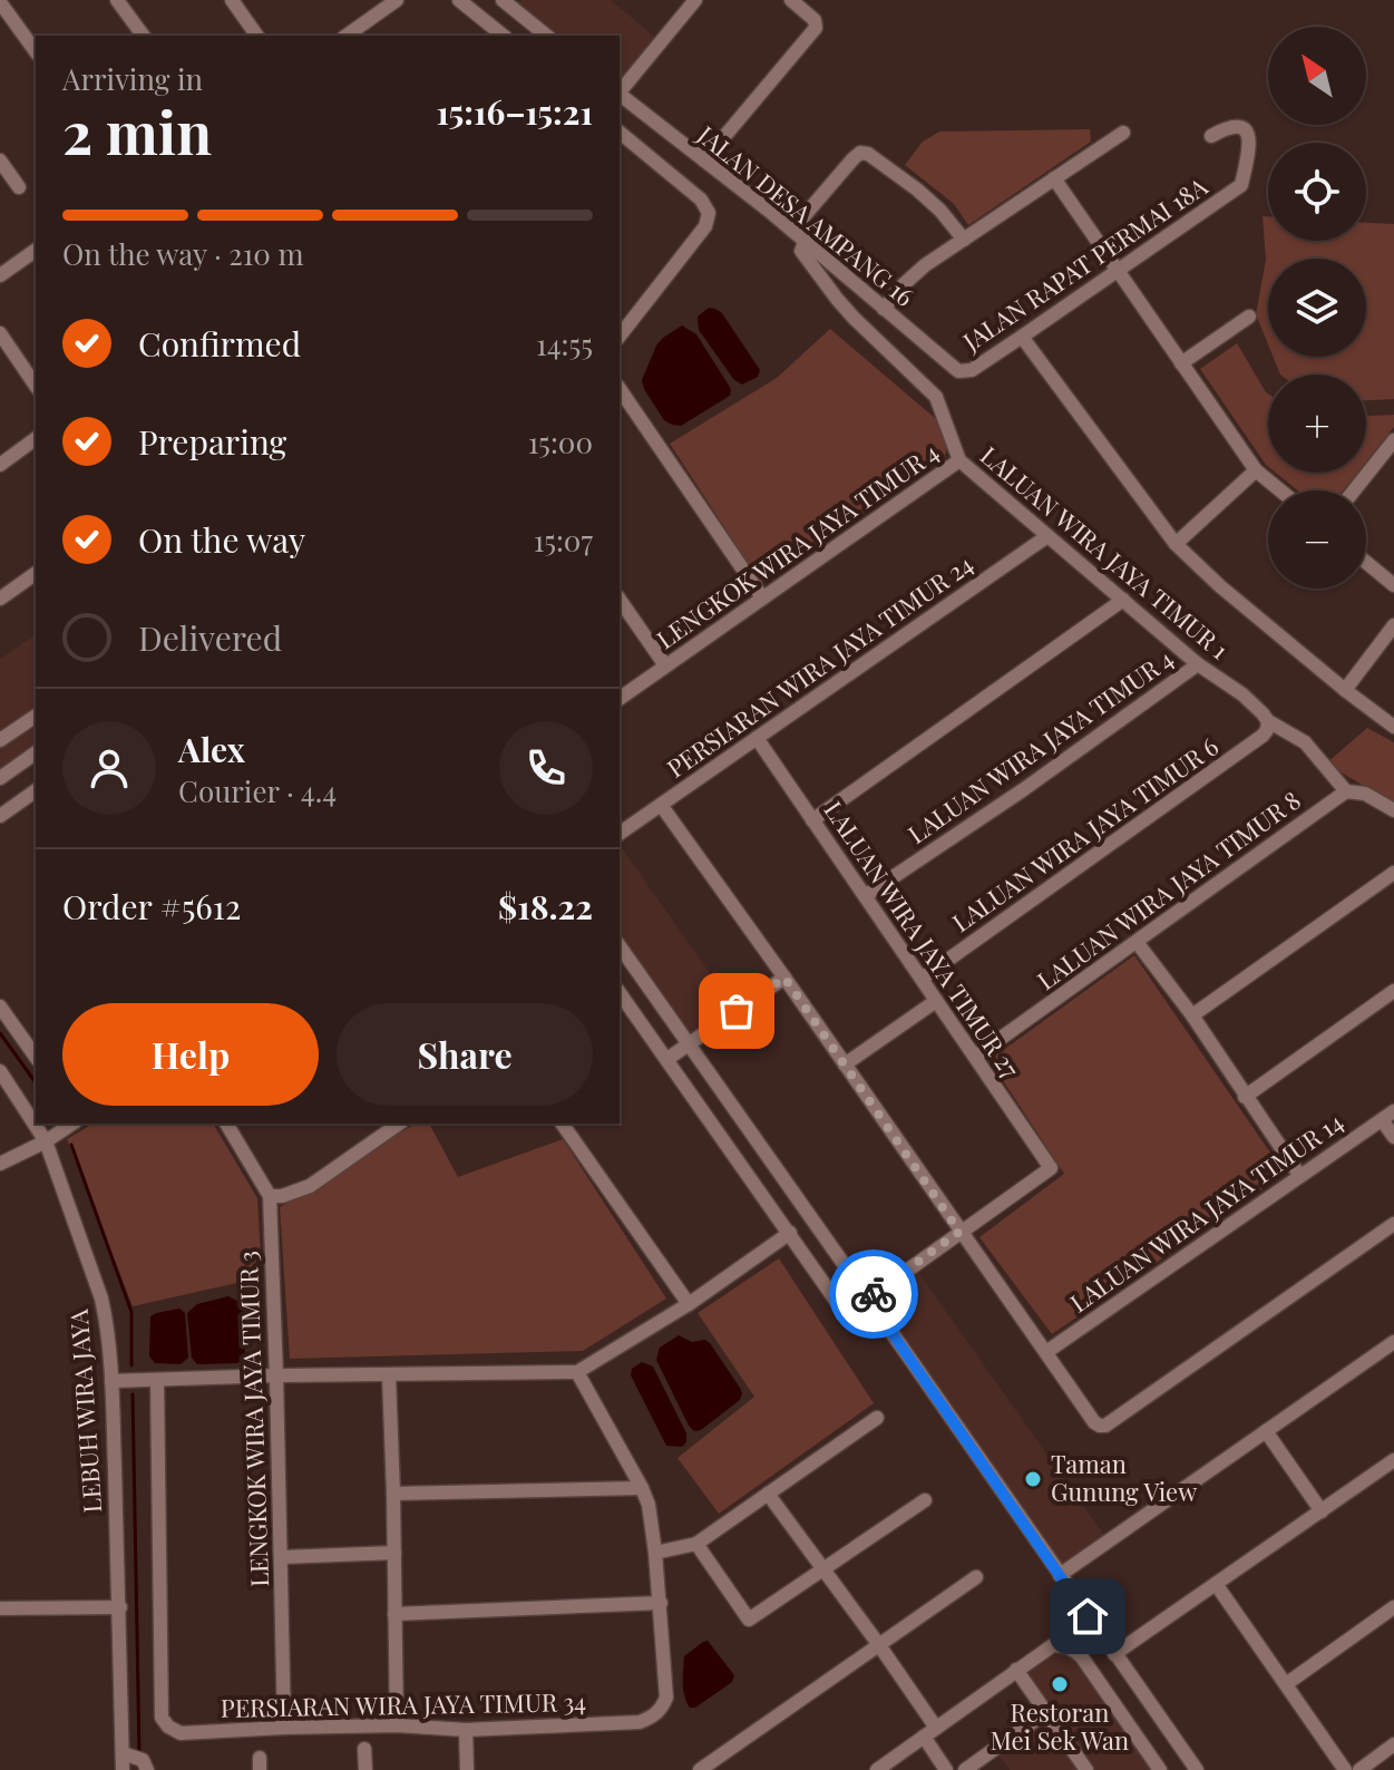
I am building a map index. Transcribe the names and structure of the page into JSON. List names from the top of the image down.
{
  "streets": {
    "street": [
      "JALAN DESA AMPANG 16",
      "JALAN RAPAT PERMAI 18A",
      "LENGKOK WIRA JAYA TIMUR 4",
      "LALUAN WIRA JAYA TIMUR 1",
      "PERSIARAN WIRA JAYA TIMUR 24",
      "LALUAN WIRA JAYA TIMUR 4",
      "LALUAN WIRA JAYA TIMUR 6",
      "LALUAN WIRA JAYA TIMUR 8",
      "LALUAN WIRA JAYA TIMUR 27",
      "LALUAN WIRA JAYA TIMUR 14",
      "LEBUH WIRA JAYA",
      "LENGKOK WIRA JAYA TIMUR 3",
      "PERSIARAN WIRA JAYA TIMUR 34"
    ]
  },
  "crossings": [
    ["JALAN DESA AMPANG 16", "JALAN RAPAT PERMAI 18A"],
    ["JALAN DESA AMPANG 16", "LALUAN WIRA JAYA TIMUR 1"],
    ["LENGKOK WIRA JAYA TIMUR 4", "LALUAN WIRA JAYA TIMUR 1"],
    ["LALUAN WIRA JAYA TIMUR 1", "PERSIARAN WIRA JAYA TIMUR 24"],
    ["LALUAN WIRA JAYA TIMUR 1", "LALUAN WIRA JAYA TIMUR 4"],
    ["LALUAN WIRA JAYA TIMUR 1", "LALUAN WIRA JAYA TIMUR 6"],
    ["LALUAN WIRA JAYA TIMUR 1", "LALUAN WIRA JAYA TIMUR 8"],
    ["PERSIARAN WIRA JAYA TIMUR 24", "LALUAN WIRA JAYA TIMUR 27"],
    ["LALUAN WIRA JAYA TIMUR 4", "LALUAN WIRA JAYA TIMUR 27"],
    ["LALUAN WIRA JAYA TIMUR 6", "LALUAN WIRA JAYA TIMUR 27"],
    ["LALUAN WIRA JAYA TIMUR 8", "LALUAN WIRA JAYA TIMUR 27"],
    ["LENGKOK WIRA JAYA TIMUR 3", "PERSIARAN WIRA JAYA TIMUR 34"]
  ],
  "places": ["Taman Gunung View", "Restoran Mei Sek Wan"],
  "north": "top left",
  "page": {
    "map_buttons": ["+", "−"],
    "heading": ["2 min", "Arriving in", "15:16–15:21"],
    "panel": [
      "Alex",
      "Courier · 4.4",
      "Order #5612",
      "$18.22"
    ],
    "bar": "On the way · 210 m",
    "list": [
      ["Confirmed", "14:55"],
      ["Preparing", "15:00"],
      ["On the way", "15:07"],
      "Delivered"
    ],
    "buttons": ["Help", "Share"]
  }
}
